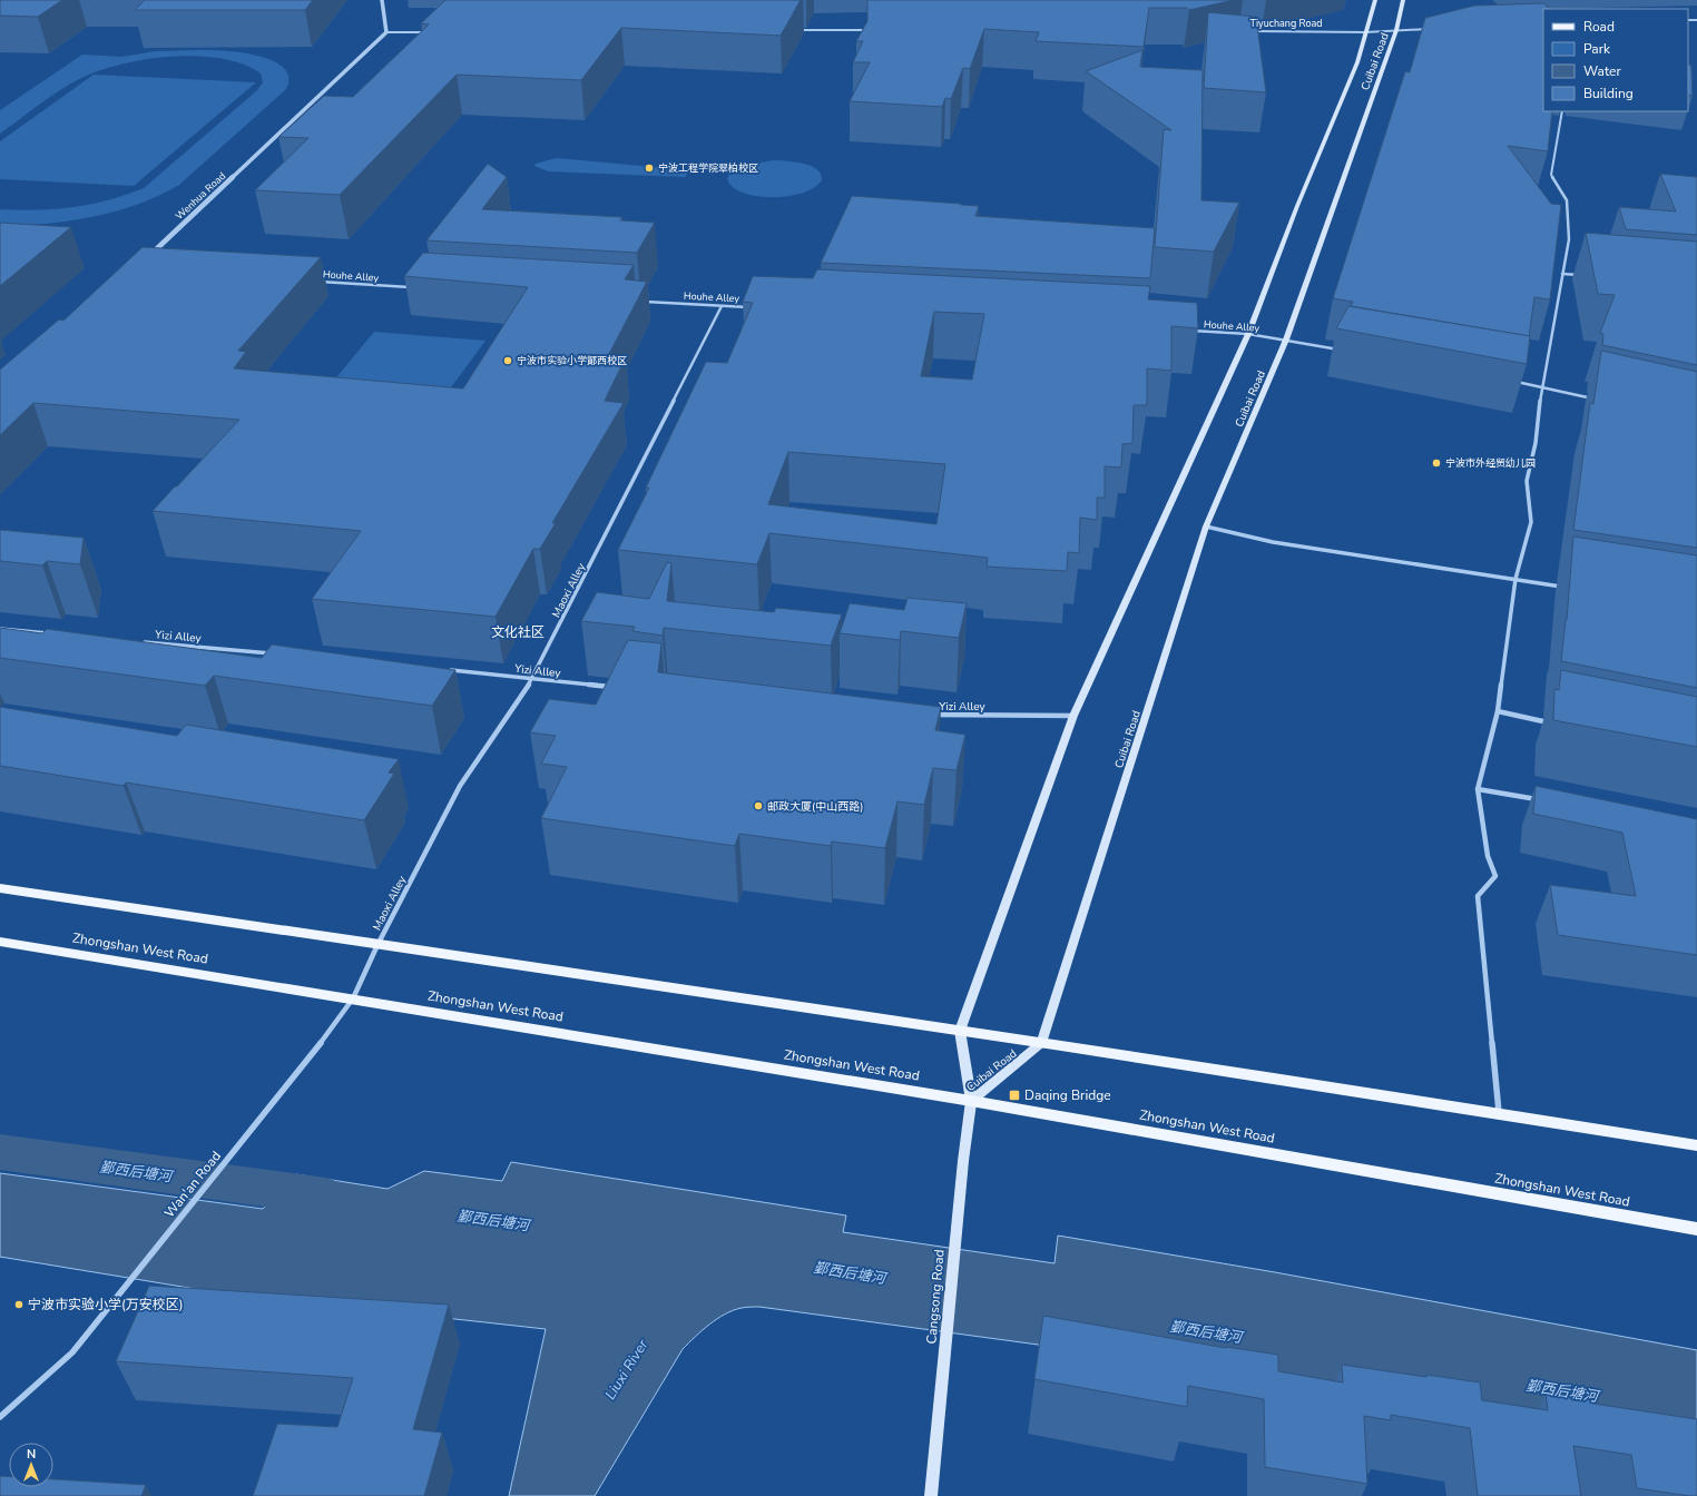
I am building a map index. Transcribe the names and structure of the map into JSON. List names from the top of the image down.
{
  "streets": {
    "main road": ["Cuibai Road", "Zhongshan West Road", "Cangsong Road"],
    "street": [
      "Tiyuchang Road",
      "Wenhua Road",
      "Houhe Alley",
      "Maoxi Alley",
      "Yizi Alley",
      "Wan'an Road"
    ]
  },
  "crossings": [
    ["Tiyuchang Road", "Cuibai Road"],
    ["Cuibai Road", "Houhe Alley"],
    ["Cuibai Road", "Yizi Alley"],
    ["Cuibai Road", "Zhongshan West Road"],
    ["Cuibai Road", "Cangsong Road"],
    ["Houhe Alley", "Maoxi Alley"],
    ["Maoxi Alley", "Yizi Alley"],
    ["Maoxi Alley", "Wan'an Road"],
    ["Zhongshan West Road", "Wan'an Road"],
    ["Zhongshan West Road", "Cangsong Road"]
  ],
  "districts": ["文化社区"],
  "water": ["鄞西后塘河", "Liuxi River"],
  "places": {
    "other": [
      "宁波工程学院翠柏校区",
      "宁波市实验小学鄮西校区",
      "宁波市外经贸幼儿园",
      "邮政大厦(中山西路)",
      "宁波市实验小学(万安校区)"
    ],
    "transit": ["Daqing Bridge"]
  },
  "legend": [
    "Road",
    "Park",
    "Water",
    "Building"
  ],
  "north": "top"
}
